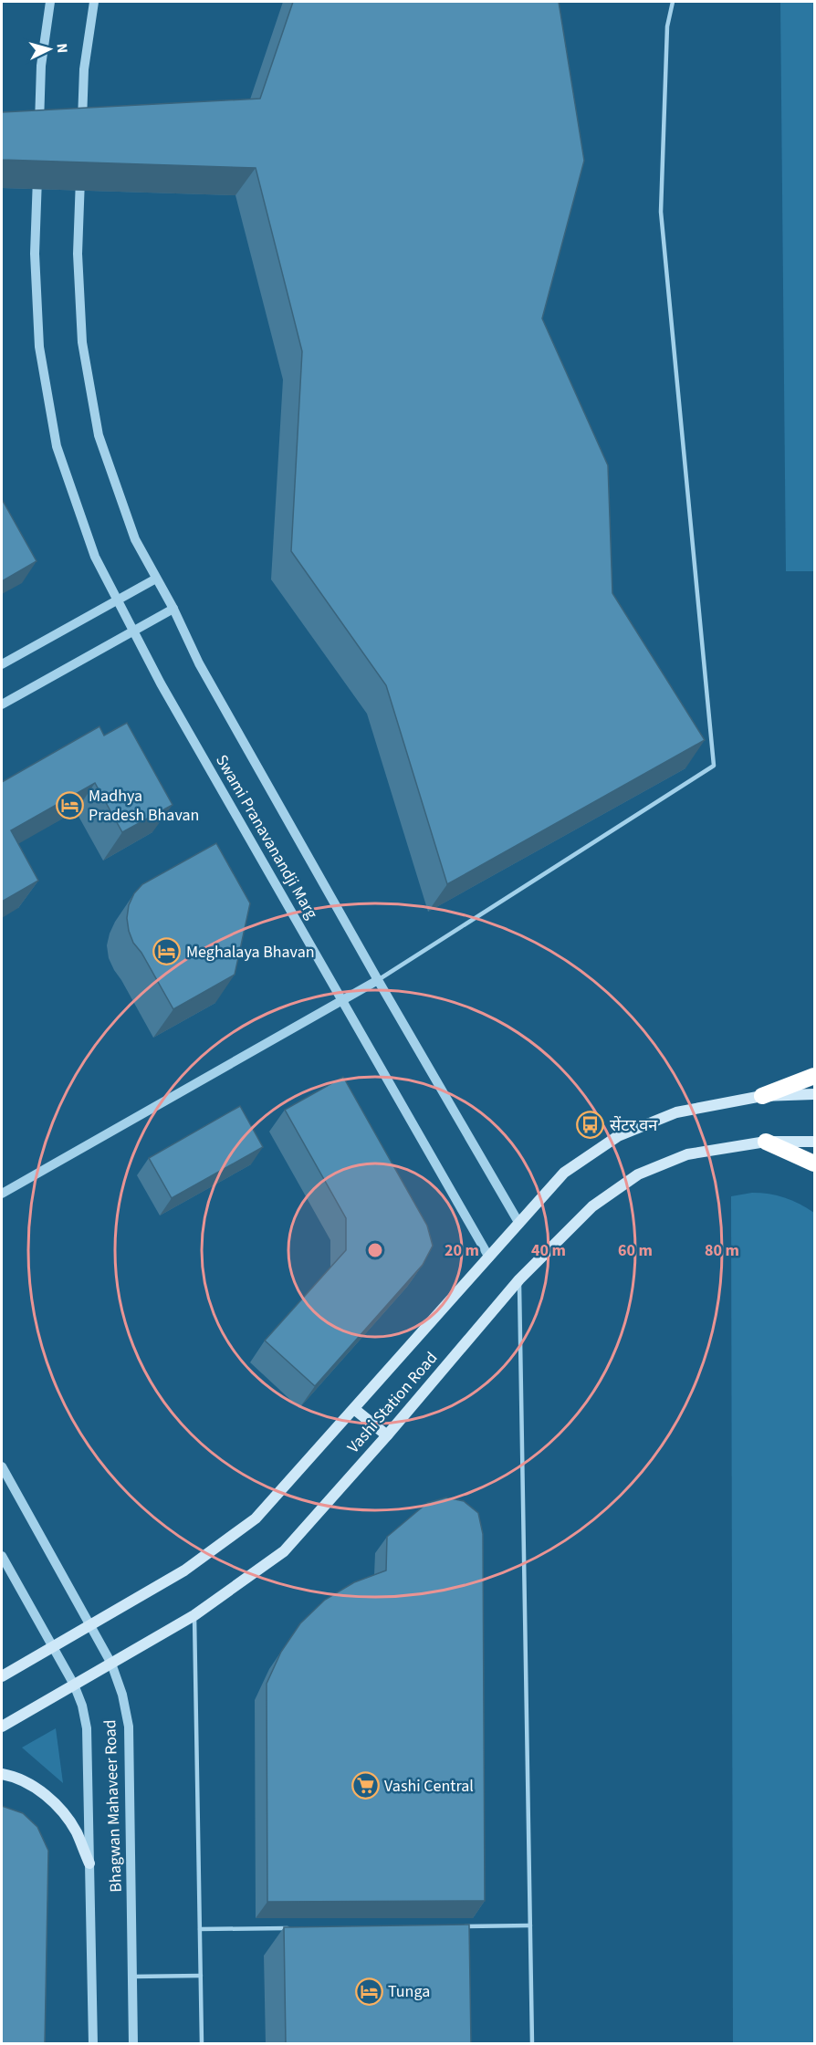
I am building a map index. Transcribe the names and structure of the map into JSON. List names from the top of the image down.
{
  "streets": {
    "main road": ["Vashi Station Road"],
    "street": ["Swami Pranavanandji Marg", "Bhagwan Mahaveer Road"]
  },
  "crossings": [
    ["Swami Pranavanandji Marg", "Vashi Station Road"],
    ["Vashi Station Road", "Bhagwan Mahaveer Road"]
  ],
  "places": {
    "hotel": ["Madhya Pradesh Bhavan", "Meghalaya Bhavan", "Tunga"],
    "bus stop": ["सेंटर वन"],
    "supermarket": ["Vashi Central"]
  },
  "north": "right",
  "rings": [
    "20 m",
    "40 m",
    "60 m",
    "80 m"
  ]
}
